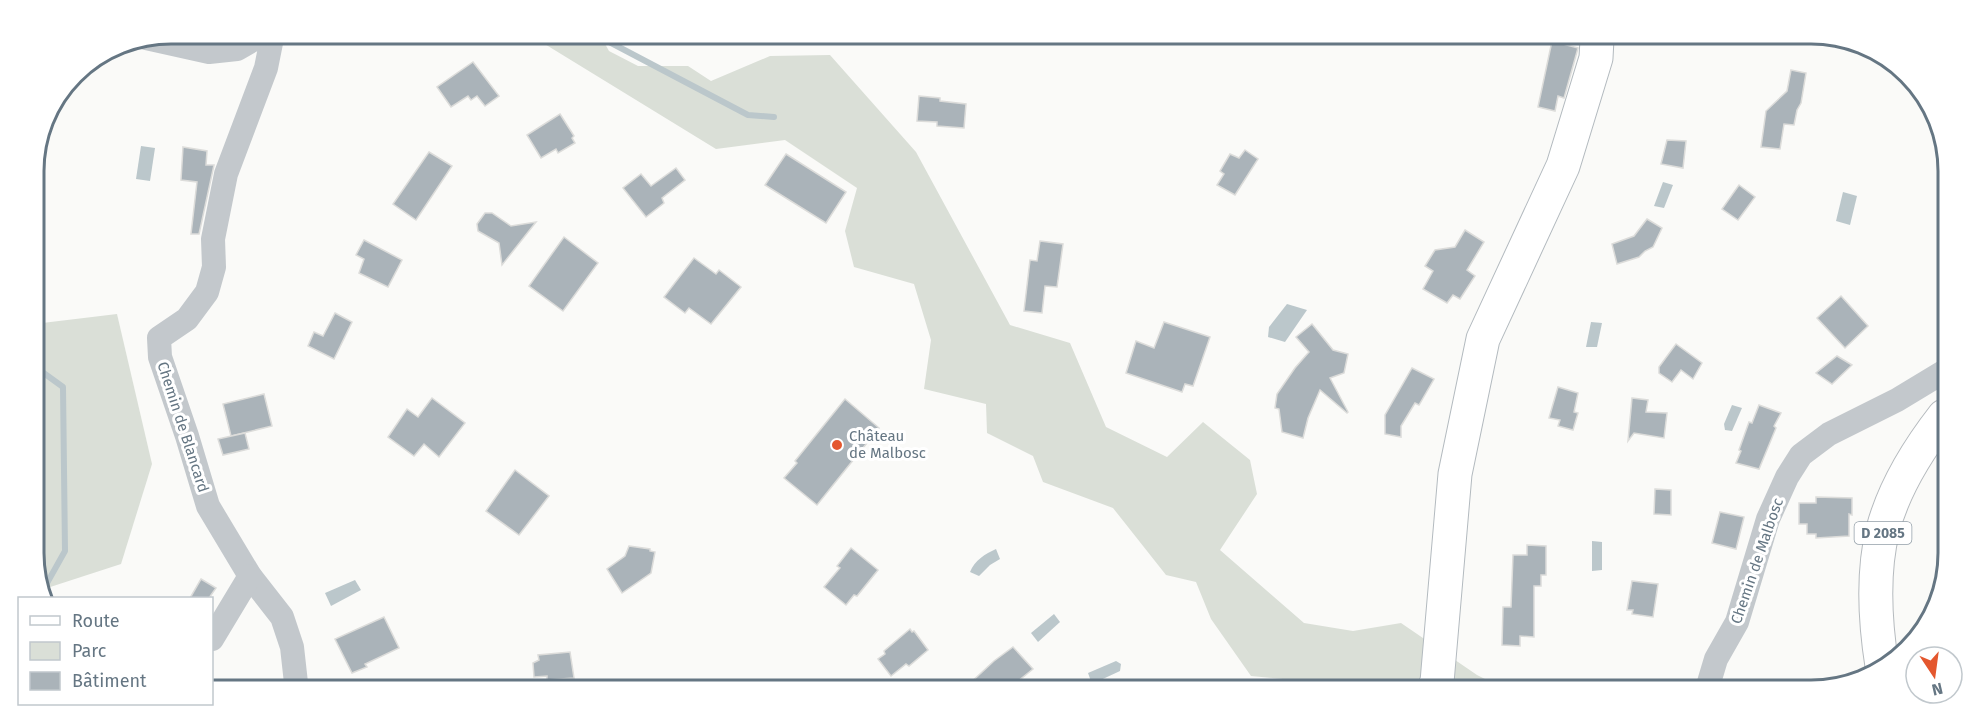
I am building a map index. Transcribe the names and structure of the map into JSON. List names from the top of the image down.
{
  "streets": {
    "main road": ["D 2085"],
    "street": ["Chemin de Blancard", "Chemin de Malbosc"]
  },
  "places": ["Château de Malbosc"],
  "legend": ["Route", "Parc", "Bâtiment"],
  "north": "bottom"
}
